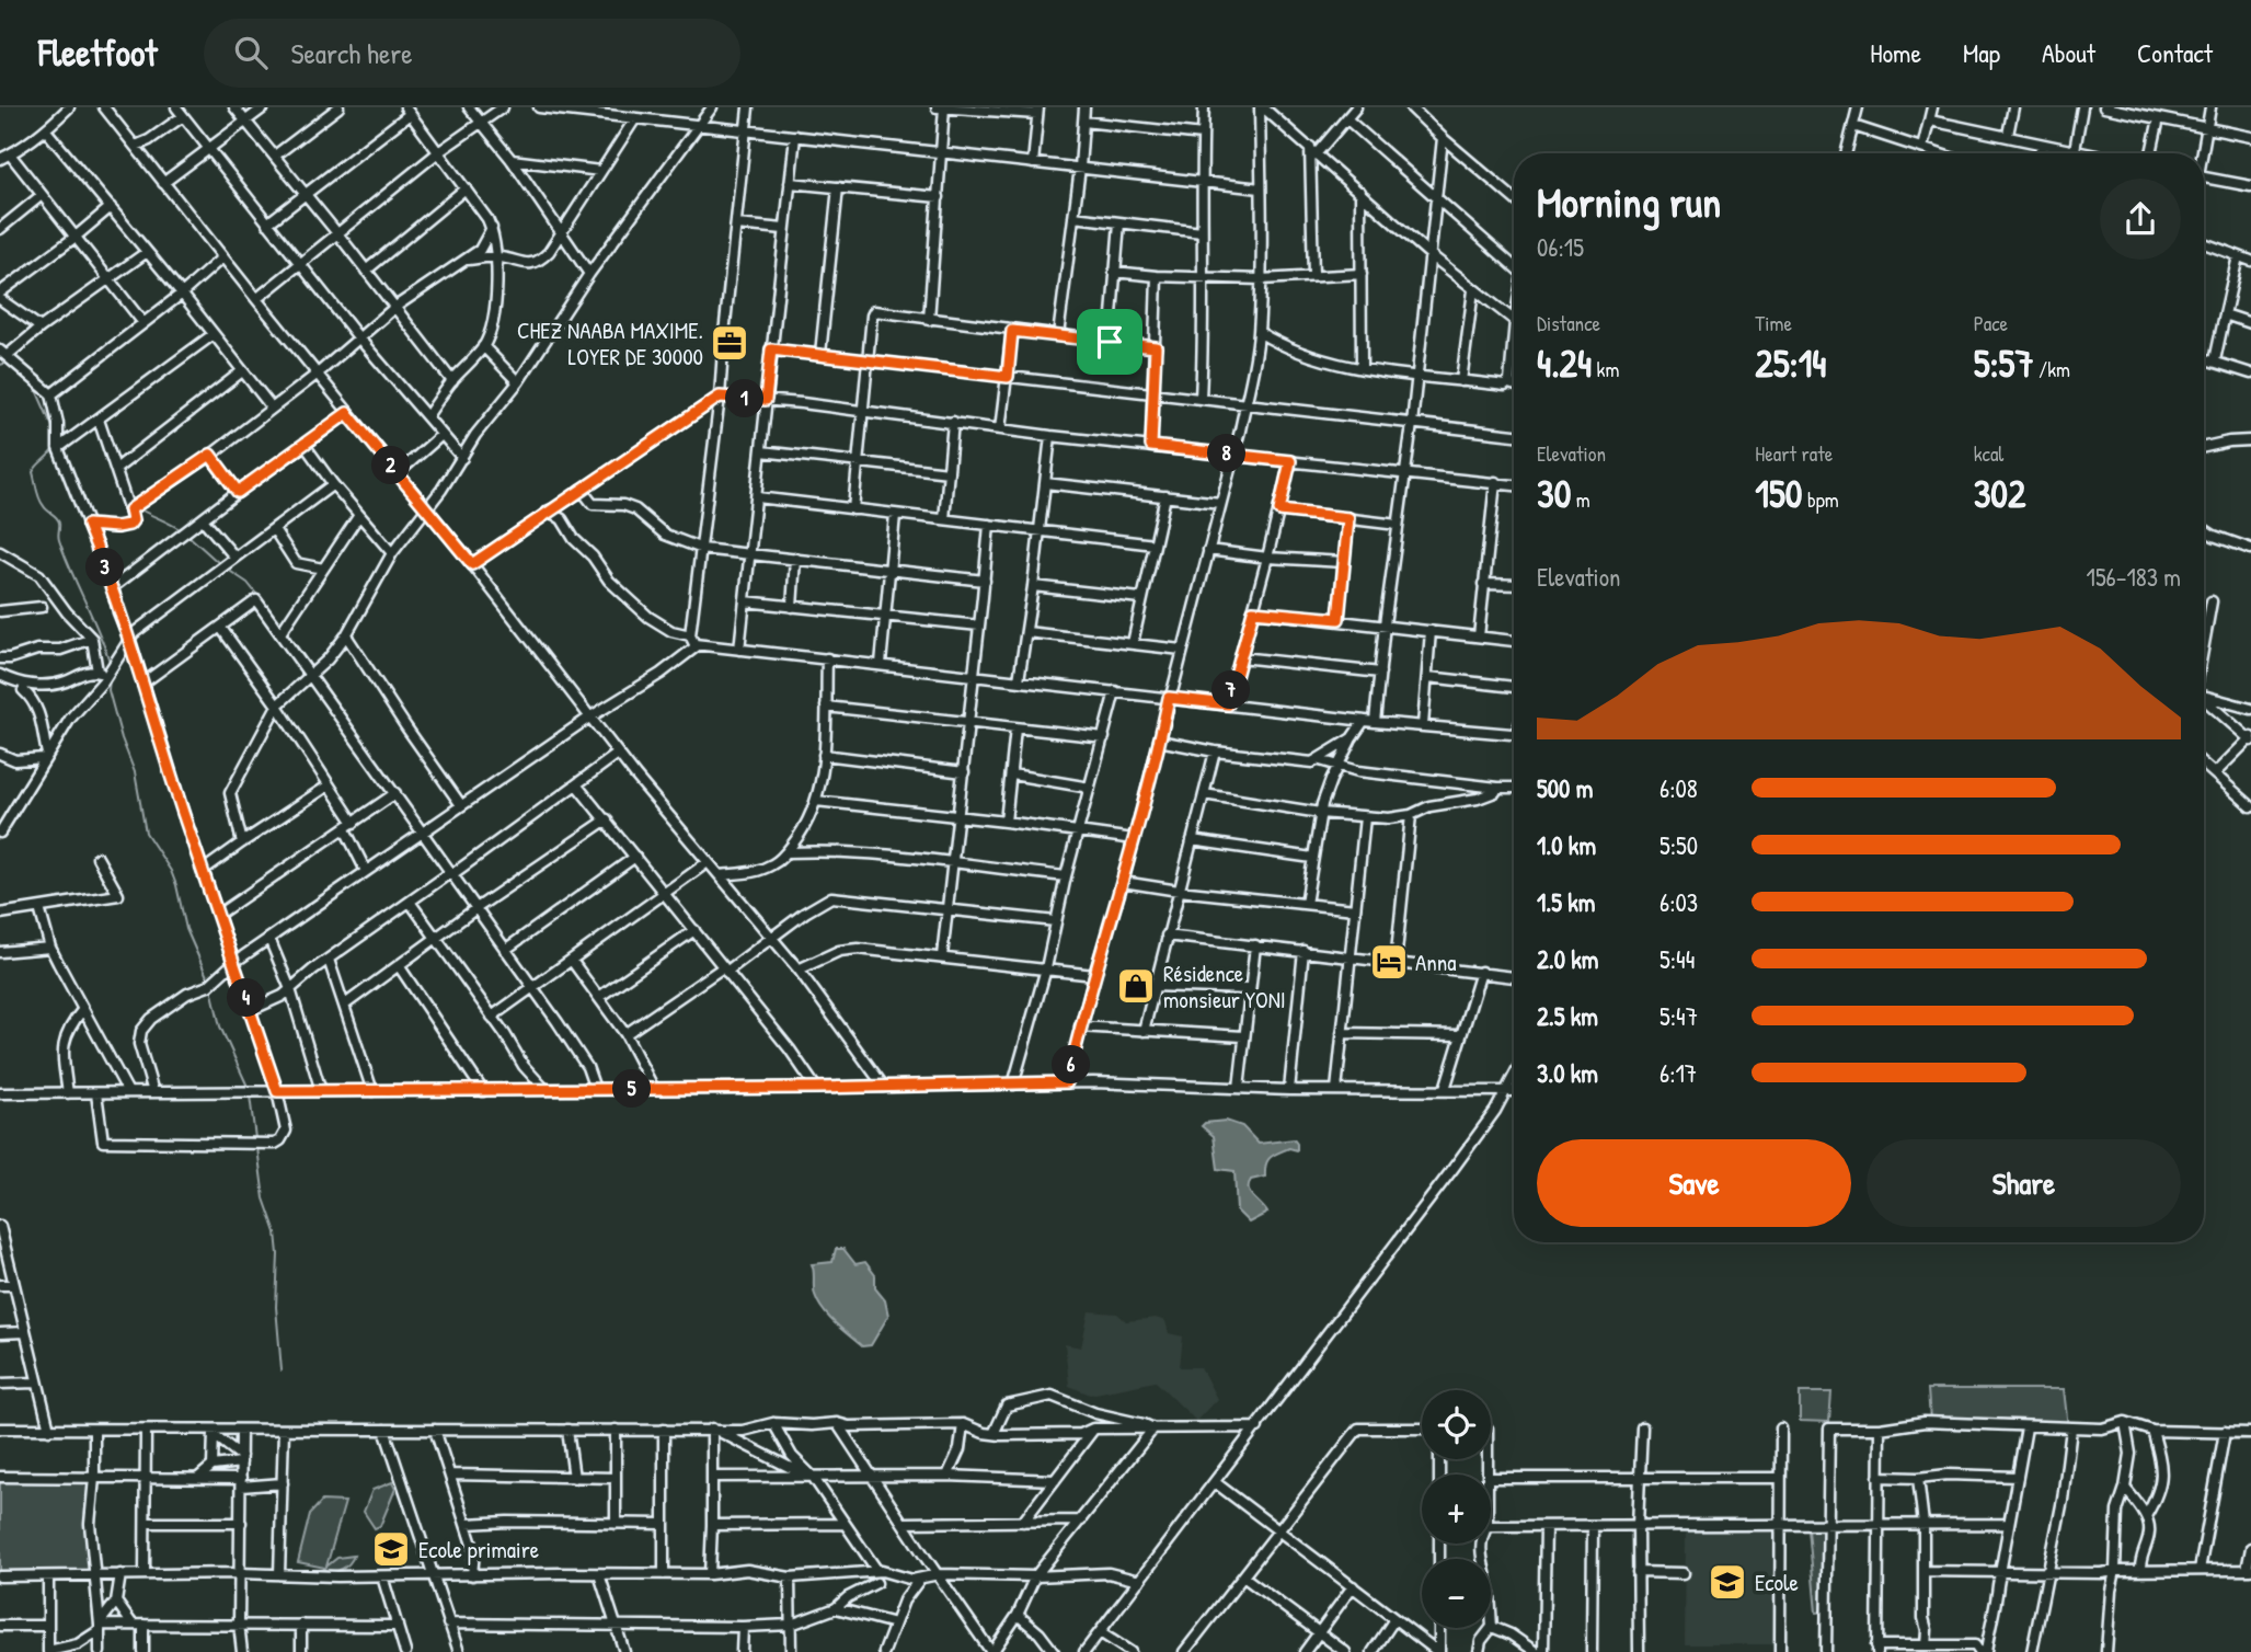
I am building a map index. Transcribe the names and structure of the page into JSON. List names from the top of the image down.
{
  "places": {
    "office": ["CHEZ NAABA MAXIME. LOYER DE 30000"],
    "hotel": ["Anna"],
    "shop": ["Résidence monsieur YONI"],
    "school or university": ["Ecole primaire", "Ecole"]
  },
  "page": {
    "header": "Fleetfoot",
    "search": "Search here",
    "nav": [
      "Home",
      "Map",
      "About",
      "Contact"
    ],
    "heading": ["Morning run", "06:15"],
    "stats": [
      ["Distance", "4.24 km"],
      ["Time", "25:14"],
      ["Pace", "5:57 /km"],
      ["Elevation", "30 m"],
      ["Heart rate", "150 bpm"],
      ["kcal", "302"]
    ],
    "pins": [
      "1",
      "8",
      "2",
      "3",
      "7",
      "4",
      "6",
      "5"
    ],
    "chart": ["Elevation", "156–183 m"],
    "list": [
      {
        "name": "500 m",
        "note": "6:08"
      },
      {
        "name": "1.0 km",
        "note": "5:50"
      },
      {
        "name": "1.5 km",
        "note": "6:03"
      },
      {
        "name": "2.0 km",
        "note": "5:44"
      },
      {
        "name": "2.5 km",
        "note": "5:47"
      },
      {
        "name": "3.0 km",
        "note": "6:17"
      }
    ],
    "buttons": ["Save", "Share"],
    "map_buttons": ["+", "−"]
  }
}
